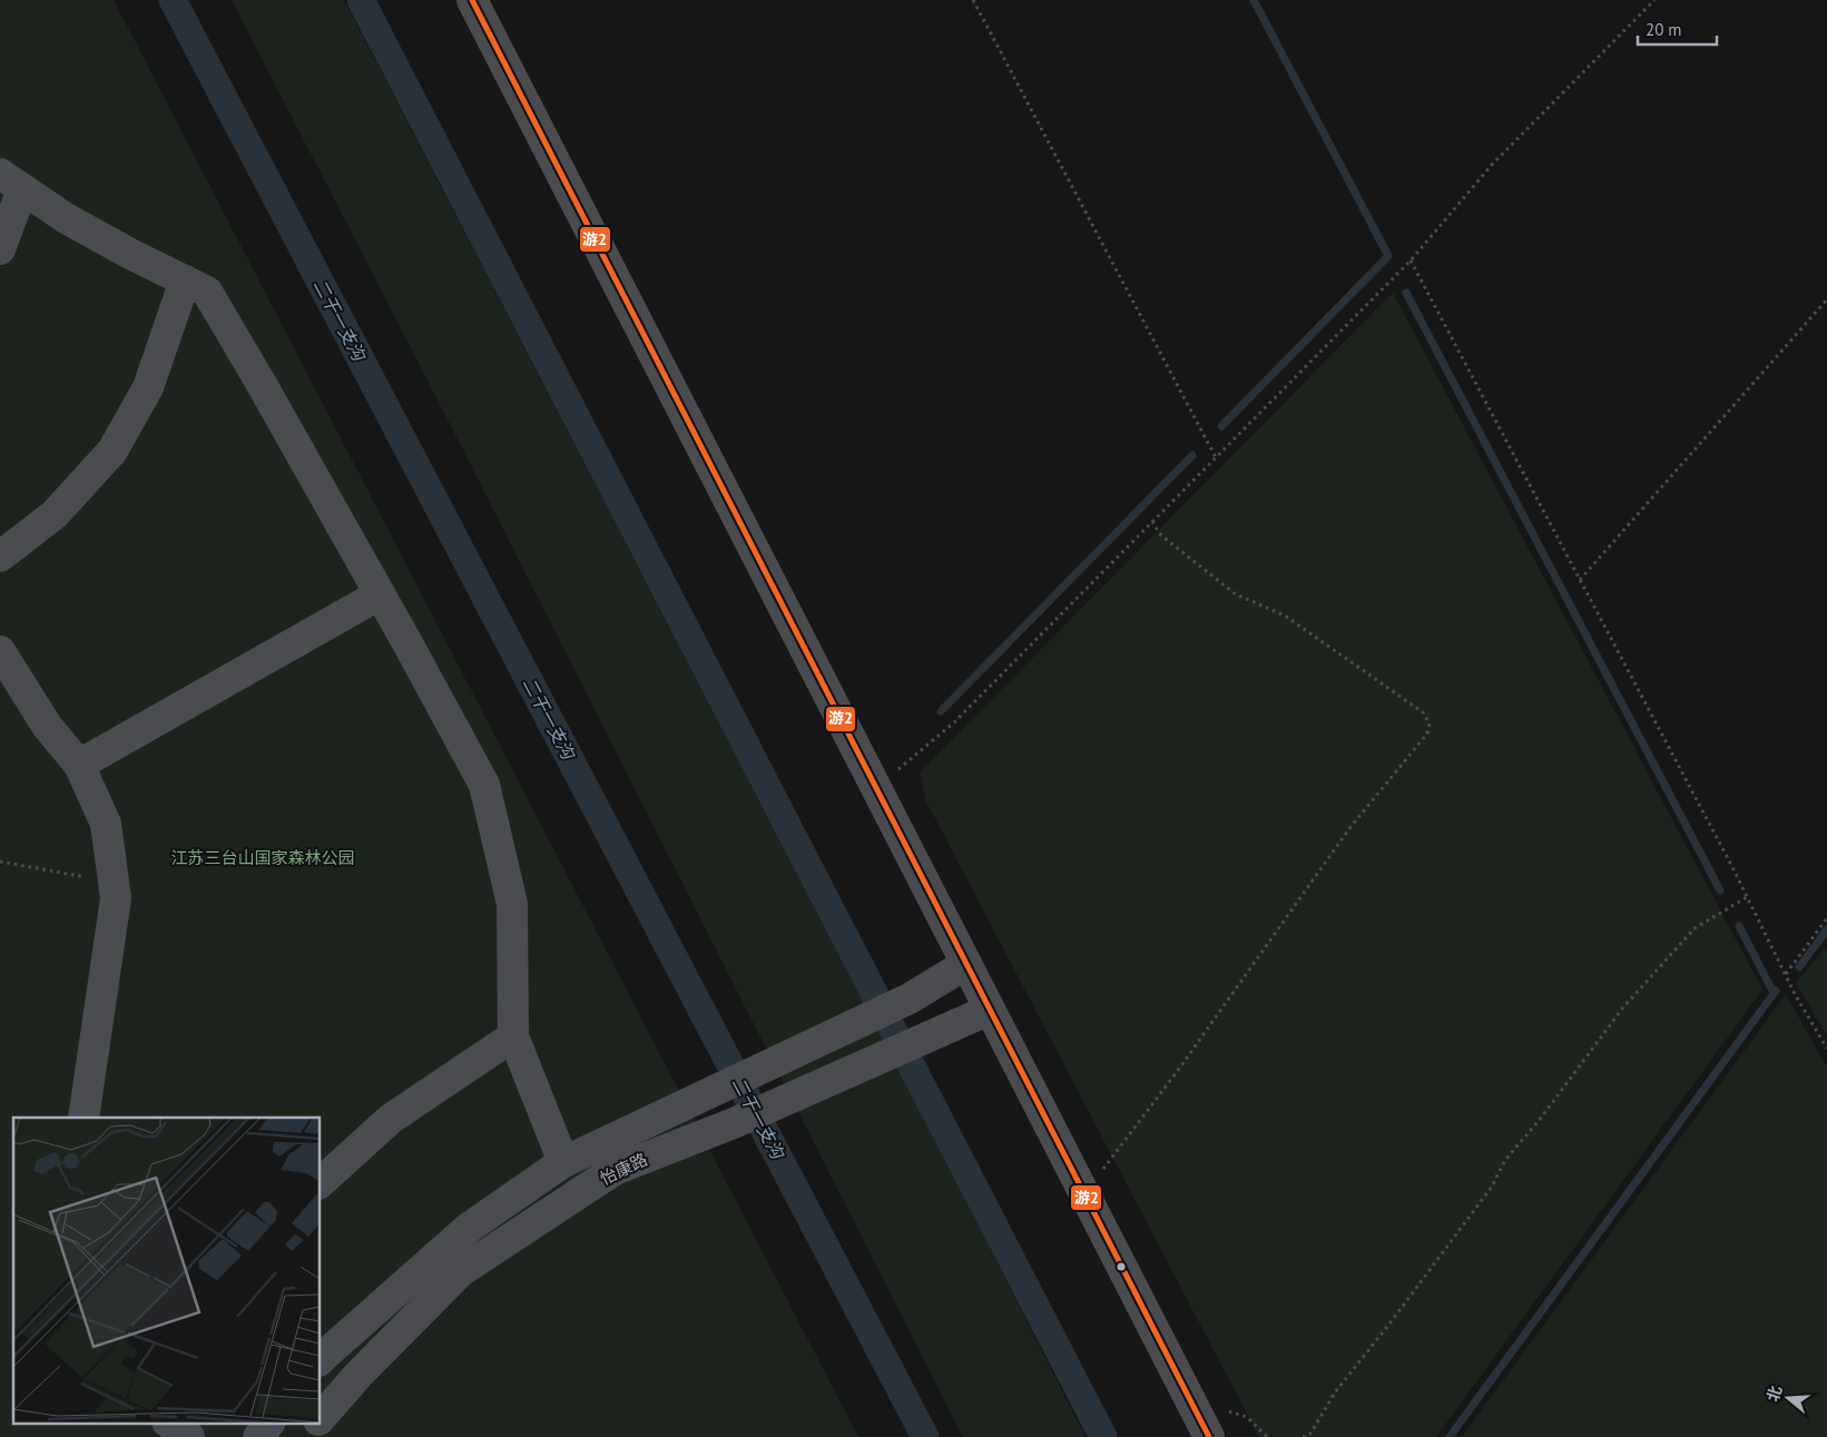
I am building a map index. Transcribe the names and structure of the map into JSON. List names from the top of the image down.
{
  "streets": {
    "street": ["怡康路"]
  },
  "water": ["二干一支沟"],
  "parks": ["江苏三台山国家森林公园"],
  "lines": ["transit line 游2"],
  "scale_bar": "20 m",
  "north": "left"
}
